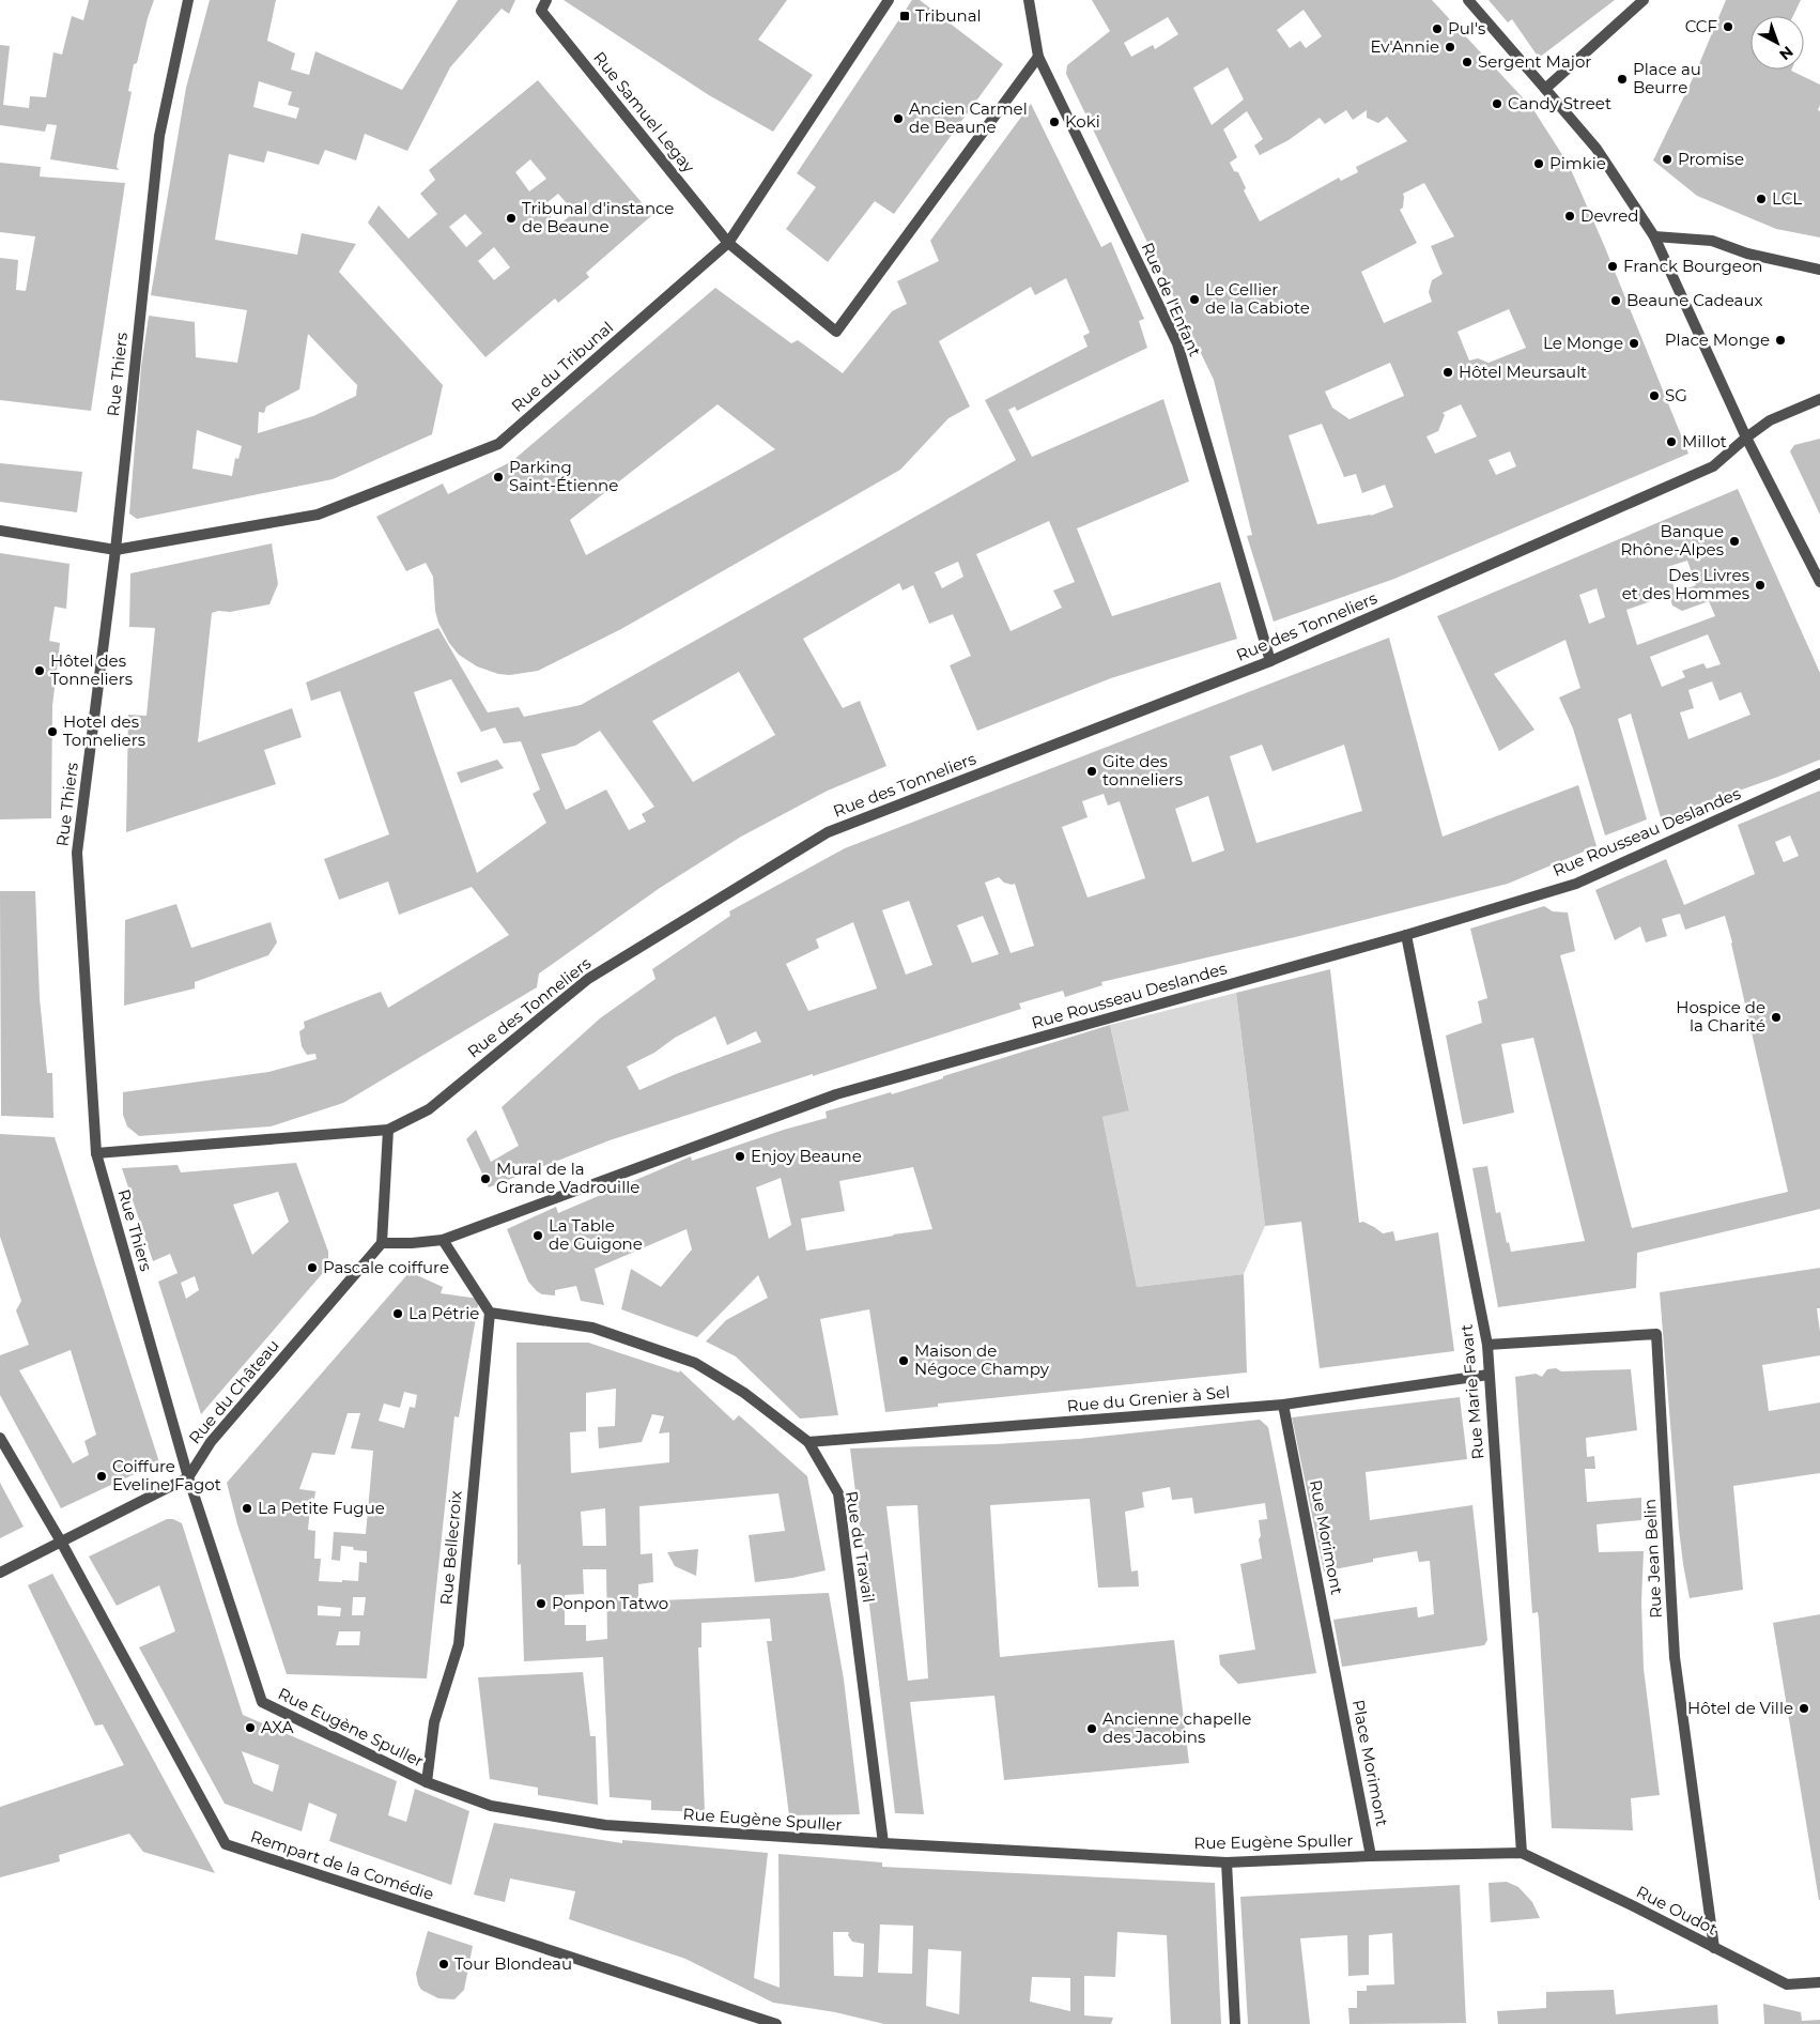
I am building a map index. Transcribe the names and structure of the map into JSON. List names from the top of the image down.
{
  "streets": {
    "street": [
      "Rue Samuel Legay",
      "Rue de l'Enfant",
      "Rue du Tribunal",
      "Rue Thiers",
      "Rue des Tonneliers",
      "Rue Rousseau Deslandes",
      "Rue du Château",
      "Rue Marie Favart",
      "Rue du Grenier à Sel",
      "Rue Morimont",
      "Rue du Travail",
      "Rue Bellecroix",
      "Rue Jean Belin",
      "Rue Eugène Spuller",
      "Place Morimont",
      "Rempart de la Comédie",
      "Rue Oudot"
    ]
  },
  "crossings": [
    ["Rue Samuel Legay", "Rue du Tribunal"],
    ["Rue de l'Enfant", "Rue des Tonneliers"],
    ["Rue du Tribunal", "Rue Thiers"],
    ["Rue Thiers", "Rue des Tonneliers"],
    ["Rue Thiers", "Rue du Château"],
    ["Rue Thiers", "Rue Eugène Spuller"],
    ["Rue Rousseau Deslandes", "Rue du Château"],
    ["Rue Rousseau Deslandes", "Rue Marie Favart"],
    ["Rue du Château", "Rue Eugène Spuller"],
    ["Rue Marie Favart", "Rue du Grenier à Sel"],
    ["Rue Marie Favart", "Rue Jean Belin"],
    ["Rue Marie Favart", "Rue Eugène Spuller"],
    ["Rue Marie Favart", "Rue Oudot"],
    ["Rue du Grenier à Sel", "Rue Morimont"],
    ["Rue du Grenier à Sel", "Rue du Travail"],
    ["Rue Morimont", "Place Morimont"],
    ["Rue du Travail", "Rue Bellecroix"],
    ["Rue du Travail", "Rue Eugène Spuller"],
    ["Rue Bellecroix", "Rue Eugène Spuller"],
    ["Rue Jean Belin", "Rue Oudot"],
    ["Rue Eugène Spuller", "Place Morimont"],
    ["Rue Eugène Spuller", "Rue Oudot"]
  ],
  "places": {
    "transit": ["Tribunal"],
    "other": [
      "CCF",
      "Pul's",
      "Ev'Annie",
      "Sergent Major",
      "Place au Beurre",
      "Candy Street",
      "Ancien Carmel de Beaune",
      "Koki",
      "Promise",
      "Pimkie",
      "LCL",
      "Devred",
      "Tribunal d'instance de Beaune",
      "Franck Bourgeon",
      "Le Cellier de la Cabiote",
      "Beaune Cadeaux",
      "Place Monge",
      "Le Monge",
      "Hôtel Meursault",
      "SG",
      "Millot",
      "Parking Saint-Étienne",
      "Banque Rhône-Alpes",
      "Des Livres et des Hommes",
      "Hôtel des Tonneliers",
      "Hotel des Tonneliers",
      "Gite des tonneliers",
      "Hospice de la Charité",
      "Enjoy Beaune",
      "Mural de la Grande Vadrouille",
      "La Table de Guigone",
      "Pascale coiffure",
      "La Pétrie",
      "Maison de Négoce Champy",
      "Coiffure Eveline Fagot",
      "La Petite Fugue",
      "Ponpon Tatwo",
      "Hôtel de Ville",
      "AXA",
      "Ancienne chapelle des Jacobins",
      "Tour Blondeau"
    ]
  },
  "north": "bottom right"
}
